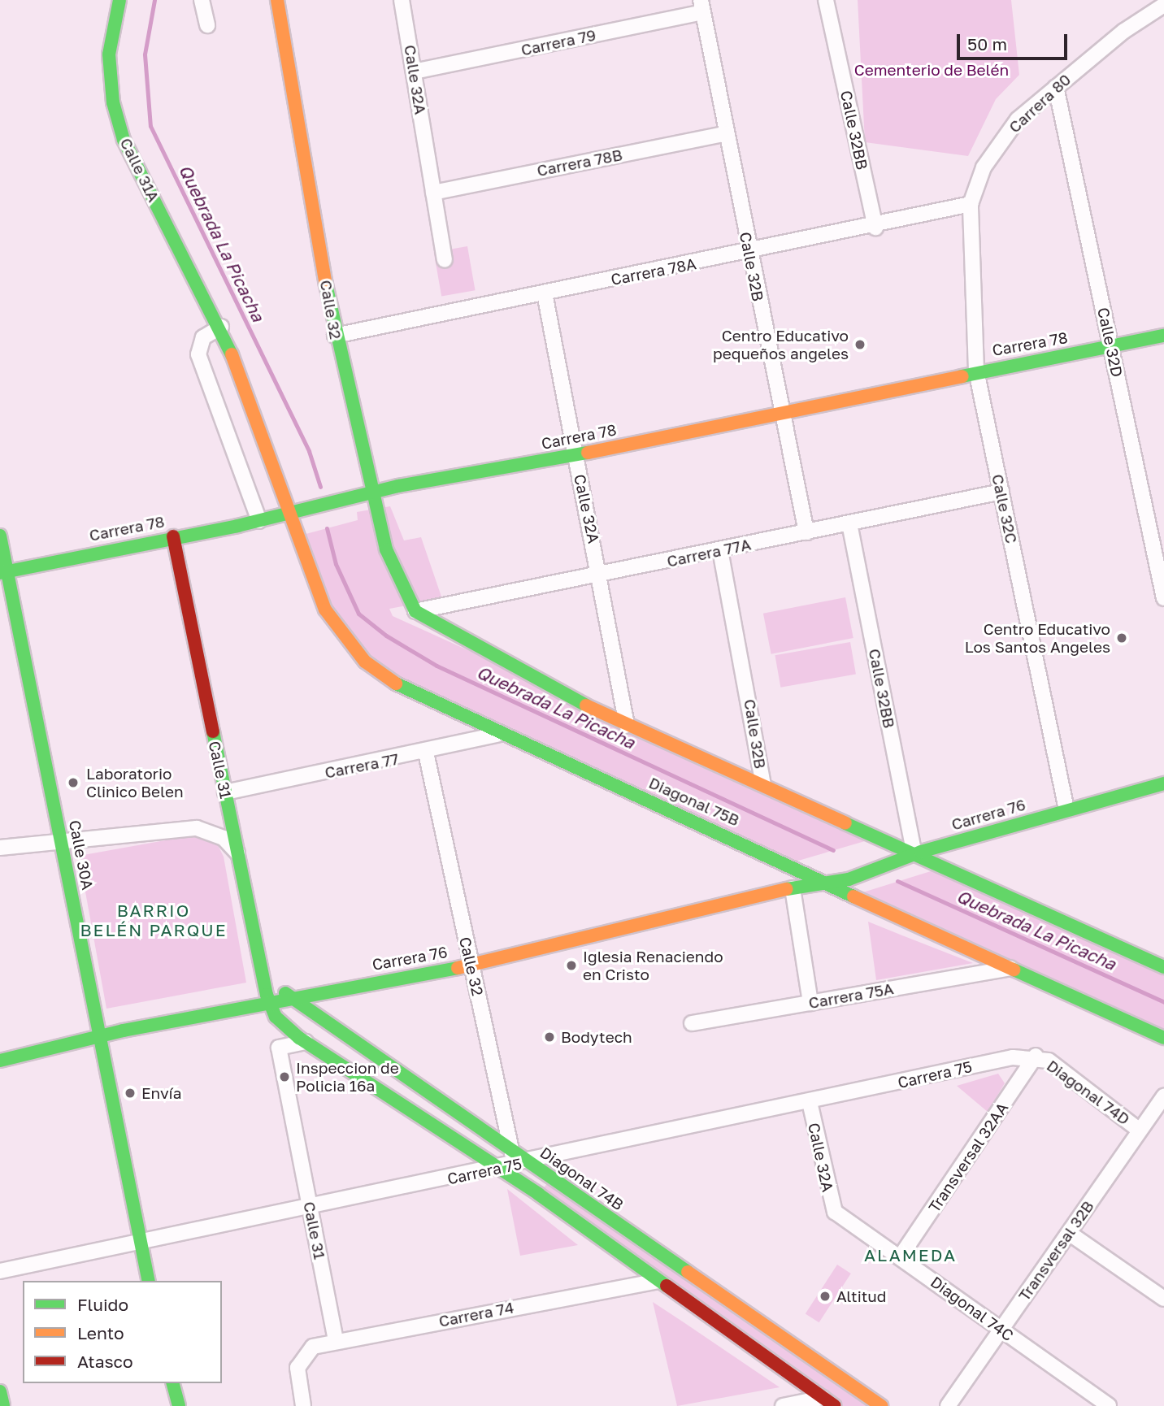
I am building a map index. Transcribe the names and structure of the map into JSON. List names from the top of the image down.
{
  "streets": {
    "street": [
      "Carrera 79",
      "Calle 32A",
      "Carrera 80",
      "Calle 32BB",
      "Carrera 78B",
      "Calle 31A",
      "Calle 32B",
      "Carrera 78A",
      "Calle 32",
      "Calle 32D",
      "Carrera 78",
      "Calle 32C",
      "Carrera 77A",
      "Carrera 77",
      "Calle 31",
      "Diagonal 75B",
      "Carrera 76",
      "Calle 30A",
      "Carrera 75A",
      "Carrera 75",
      "Diagonal 74D",
      "Transversal 32AA",
      "Diagonal 74B",
      "Transversal 32B",
      "Diagonal 74C",
      "Carrera 74"
    ]
  },
  "crossings": [
    ["Carrera 79", "Calle 32A"],
    ["Carrera 79", "Calle 32B"],
    ["Calle 32A", "Carrera 78B"],
    ["Calle 32A", "Carrera 78A"],
    ["Calle 32A", "Carrera 78"],
    ["Calle 32A", "Carrera 77A"],
    ["Calle 32A", "Carrera 75"],
    ["Calle 32A", "Diagonal 74C"],
    ["Carrera 80", "Carrera 78A"],
    ["Carrera 80", "Calle 32D"],
    ["Carrera 80", "Calle 32C"],
    ["Calle 32BB", "Carrera 78A"],
    ["Calle 32BB", "Carrera 77A"],
    ["Calle 32BB", "Carrera 76"],
    ["Carrera 78B", "Calle 32B"],
    ["Calle 31A", "Carrera 78"],
    ["Calle 31A", "Diagonal 75B"],
    ["Calle 32B", "Carrera 78A"],
    ["Calle 32B", "Carrera 78"],
    ["Calle 32B", "Carrera 77A"],
    ["Carrera 78A", "Calle 32"],
    ["Carrera 78A", "Calle 32C"],
    ["Calle 32", "Carrera 78"],
    ["Calle 32", "Carrera 77A"],
    ["Calle 32", "Carrera 77"],
    ["Calle 32", "Carrera 76"],
    ["Calle 32", "Carrera 75"],
    ["Calle 32", "Diagonal 74B"],
    ["Calle 32D", "Carrera 78"],
    ["Carrera 78", "Calle 32C"],
    ["Carrera 78", "Calle 31"],
    ["Carrera 78", "Diagonal 75B"],
    ["Carrera 78", "Calle 30A"],
    ["Calle 32C", "Carrera 77A"],
    ["Calle 32C", "Carrera 76"],
    ["Carrera 77", "Calle 31"],
    ["Carrera 77", "Diagonal 75B"],
    ["Calle 31", "Carrera 76"],
    ["Calle 31", "Carrera 75"],
    ["Calle 31", "Carrera 74"],
    ["Diagonal 75B", "Carrera 76"],
    ["Diagonal 75B", "Carrera 75A"],
    ["Carrera 76", "Calle 30A"],
    ["Calle 30A", "Carrera 75"],
    ["Carrera 75", "Diagonal 74D"],
    ["Carrera 75", "Transversal 32AA"],
    ["Carrera 75", "Diagonal 74B"],
    ["Diagonal 74D", "Transversal 32AA"],
    ["Diagonal 74D", "Transversal 32B"],
    ["Transversal 32AA", "Diagonal 74C"],
    ["Transversal 32B", "Diagonal 74C"]
  ],
  "districts": ["BARRIO BELÉN PARQUE", "ALAMEDA"],
  "water": ["Quebrada La Picacha"],
  "parks": ["Cementerio de Belén"],
  "places": [
    "Centro Educativo pequeños angeles",
    "Centro Educativo Los Santos Angeles",
    "Laboratorio Clinico Belen",
    "Iglesia Renaciendo en Cristo",
    "Bodytech",
    "Inspeccion de Policia 16a",
    "Envía",
    "Altitud"
  ],
  "legend": ["Fluido", "Lento", "Atasco"],
  "scale_bar": "50 m"
}
